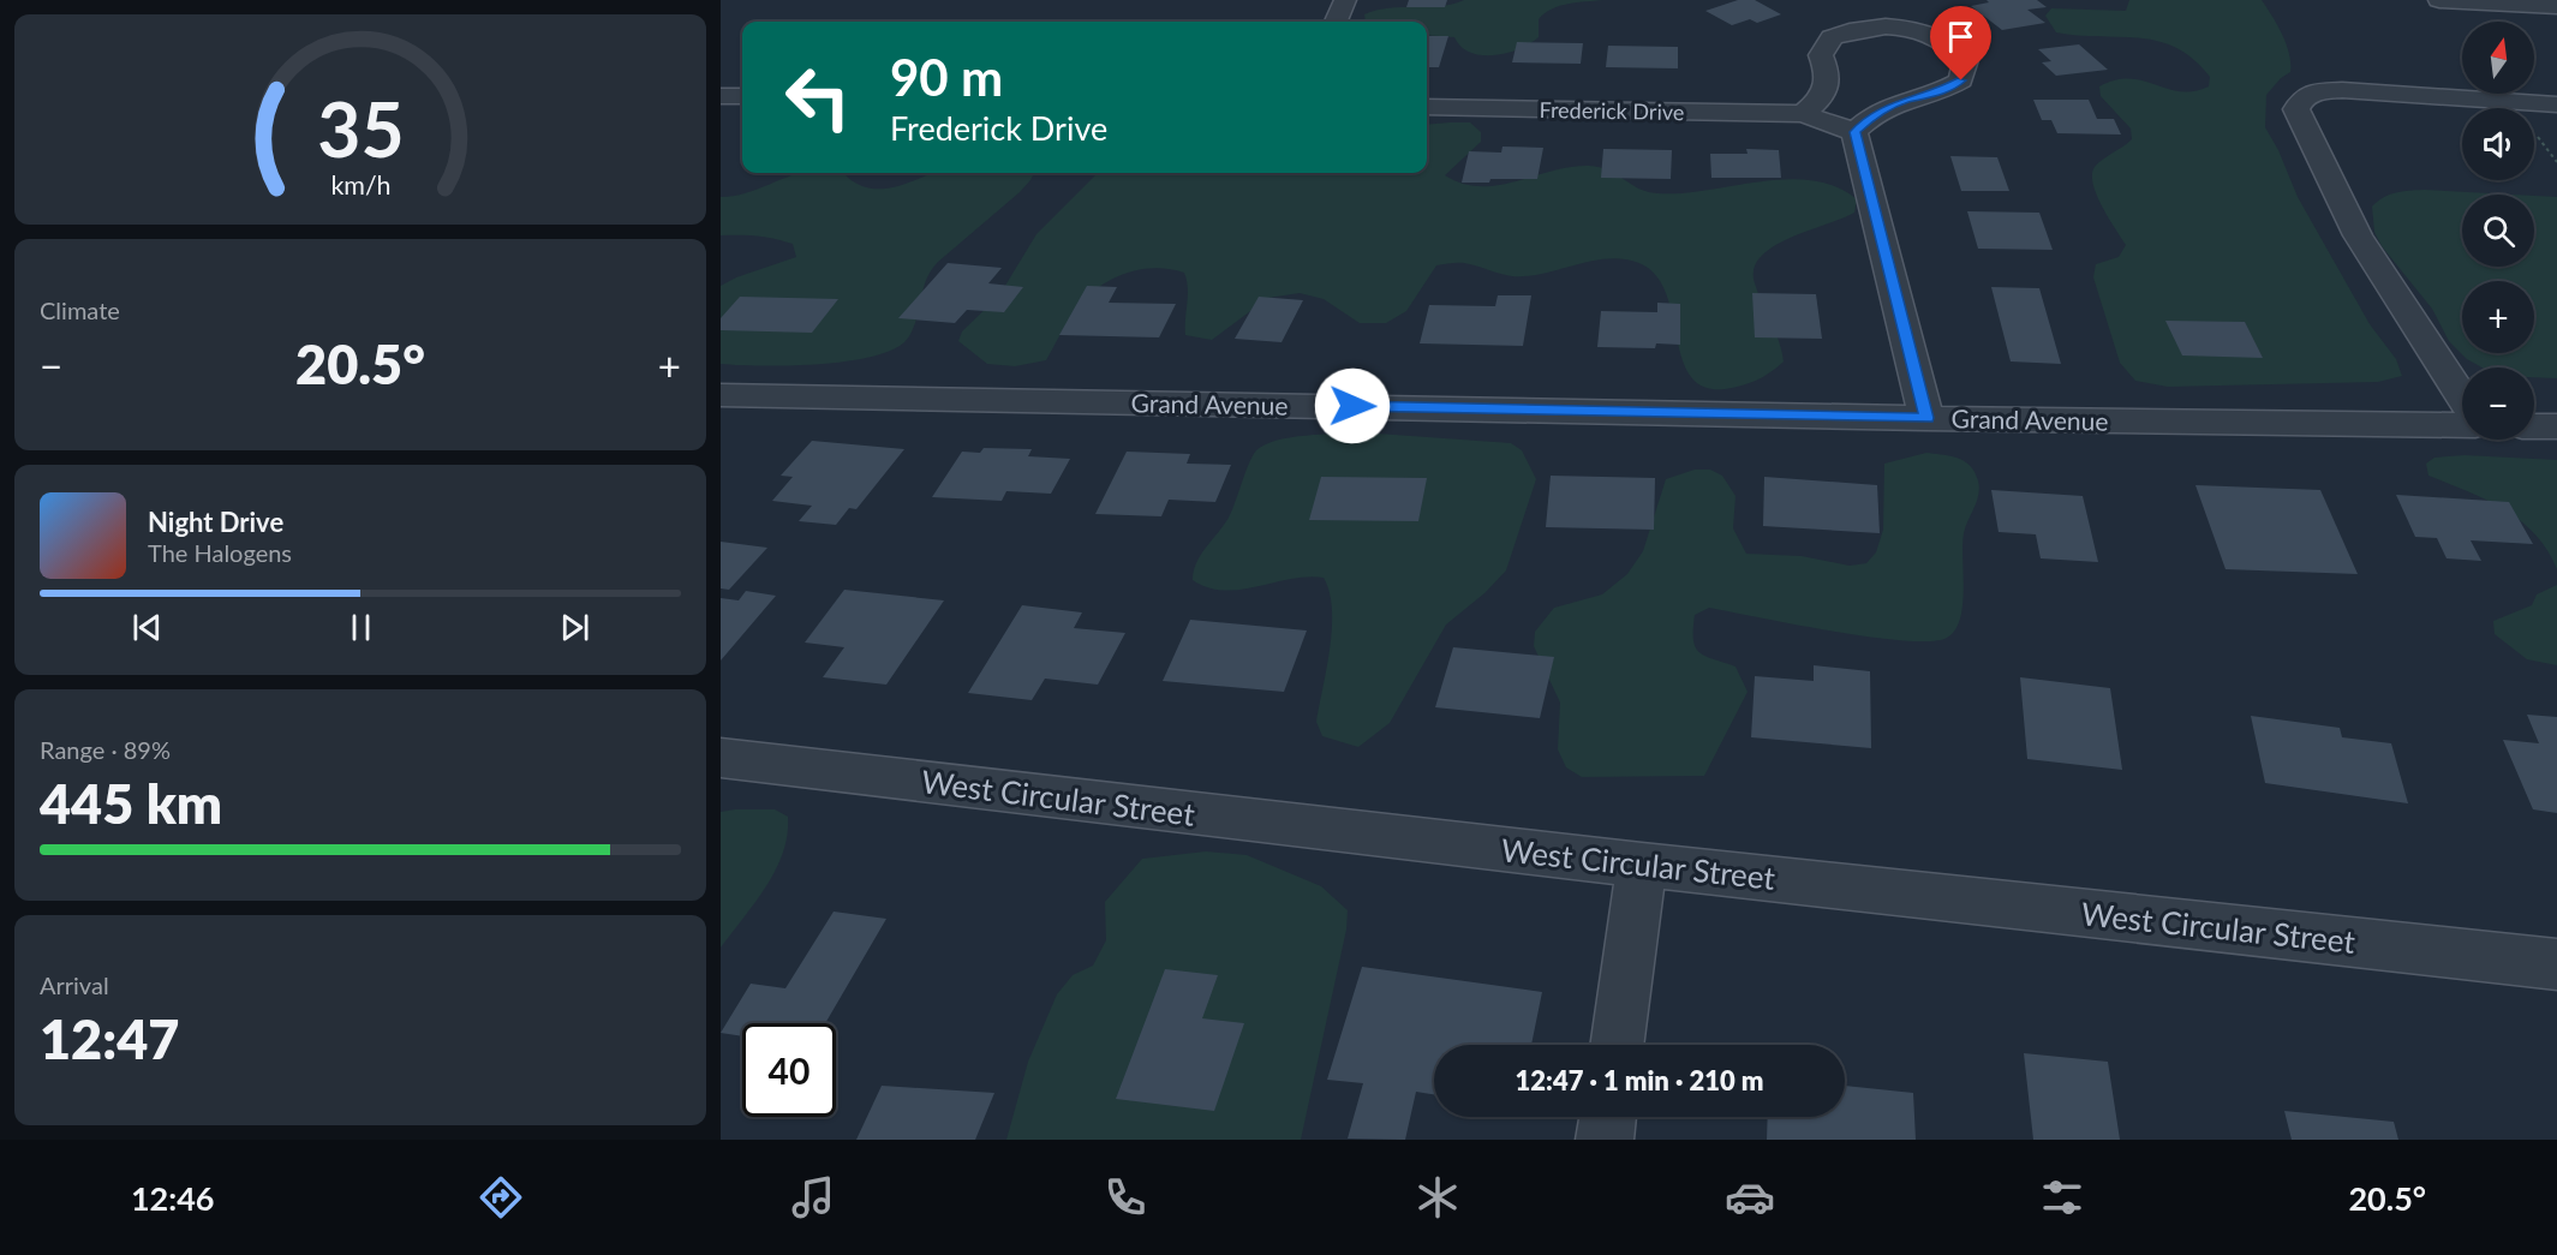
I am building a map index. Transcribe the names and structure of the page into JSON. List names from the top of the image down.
{
  "streets": {
    "street": ["Frederick Drive", "Grand Avenue", "West Circular Street"]
  },
  "north": "top",
  "page": {
    "map_buttons": ["+", "−"],
    "turn": ["90 m", "Frederick Drive"],
    "tile": [
      "Climate",
      ["Range · 89%", "445 km"],
      ["Arrival", "12:47"]
    ],
    "heat": ["−", "20.5°", "+"],
    "song": ["Night Drive", "The Halogens"],
    "limit": "40",
    "trip": "12:47 · 1 min · 210 m",
    "tabs": ["12:46", "20.5°"],
    "gauge": ["35", "km/h"]
  }
}
